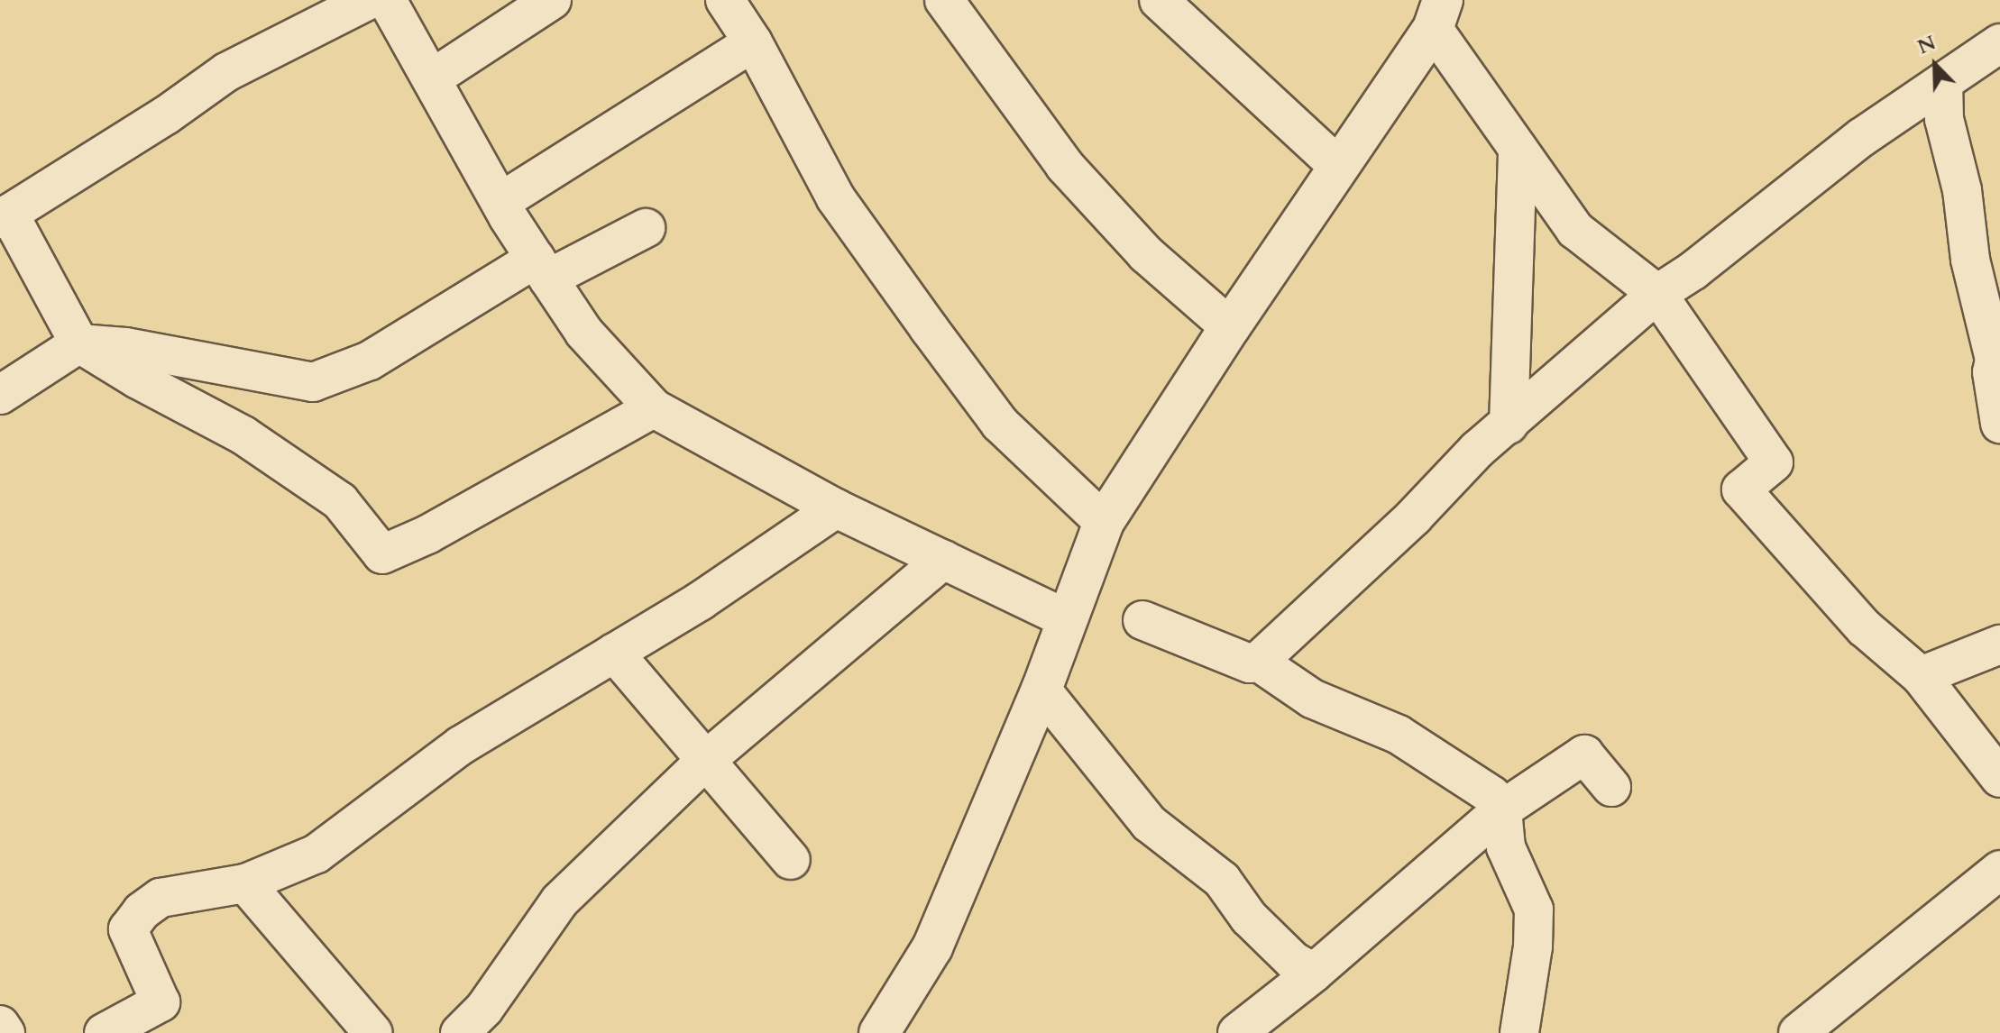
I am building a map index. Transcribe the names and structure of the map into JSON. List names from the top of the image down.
{
  "north": "top left"
}
